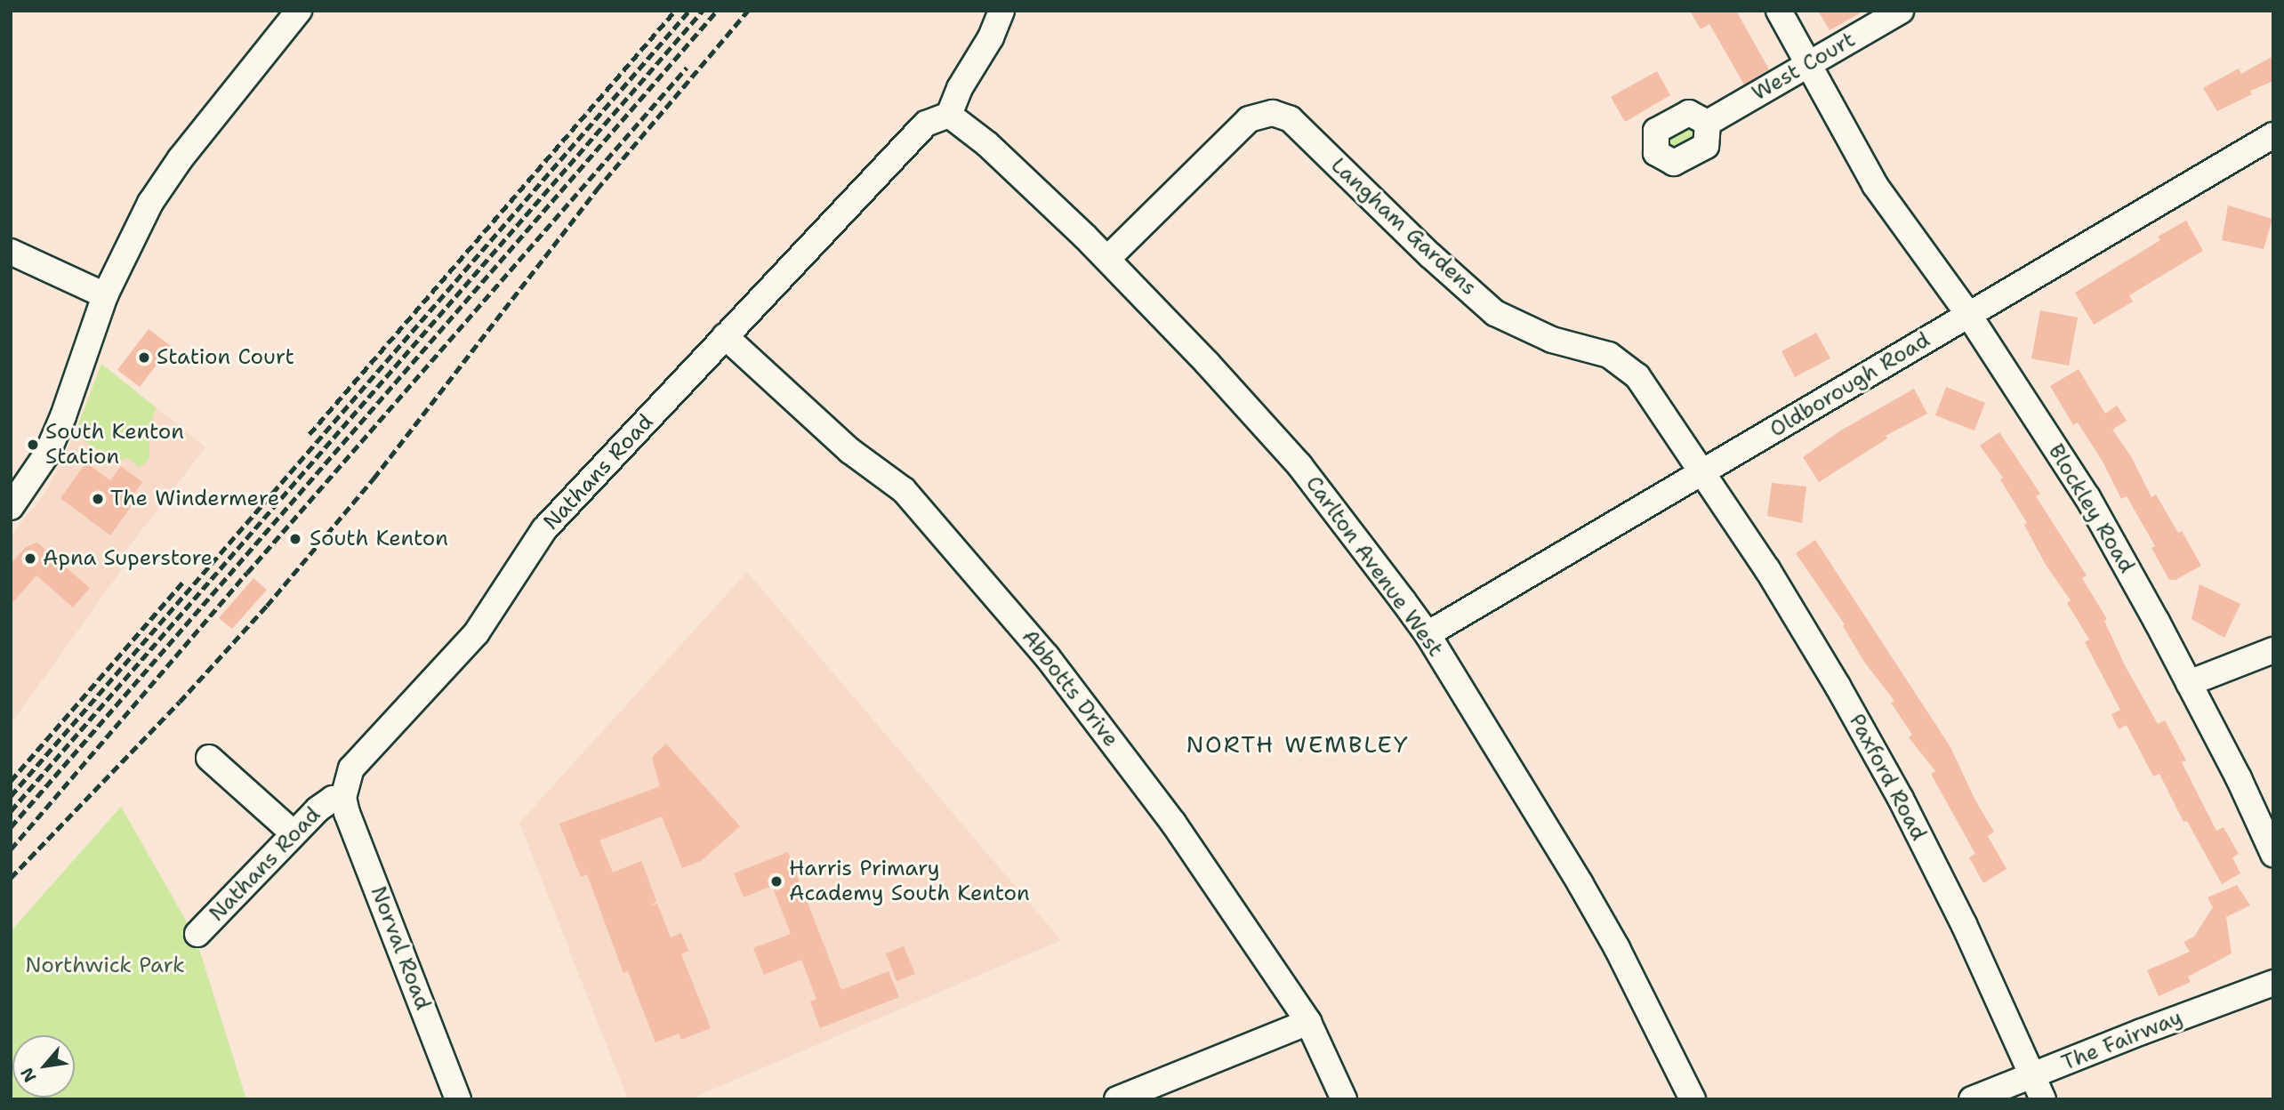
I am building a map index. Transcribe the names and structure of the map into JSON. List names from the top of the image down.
{
  "streets": {
    "street": [
      "West Court",
      "Langham Gardens",
      "Oldborough Road",
      "Nathans Road",
      "Blockley Road",
      "Carlton Avenue West",
      "Abbotts Drive",
      "Paxford Road",
      "Norval Road",
      "The Fairway"
    ]
  },
  "crossings": [
    ["West Court", "Blockley Road"],
    ["Langham Gardens", "Oldborough Road"],
    ["Langham Gardens", "Carlton Avenue West"],
    ["Langham Gardens", "Paxford Road"],
    ["Oldborough Road", "Blockley Road"],
    ["Oldborough Road", "Carlton Avenue West"],
    ["Oldborough Road", "Paxford Road"],
    ["Nathans Road", "Carlton Avenue West"],
    ["Nathans Road", "Abbotts Drive"],
    ["Nathans Road", "Norval Road"],
    ["Paxford Road", "The Fairway"]
  ],
  "districts": ["NORTH WEMBLEY"],
  "parks": ["Northwick Park"],
  "places": [
    "Station Court",
    "South Kenton Station",
    "The Windermere",
    "South Kenton",
    "Apna Superstore",
    "Harris Primary Academy South Kenton"
  ],
  "north": "bottom left"
}
